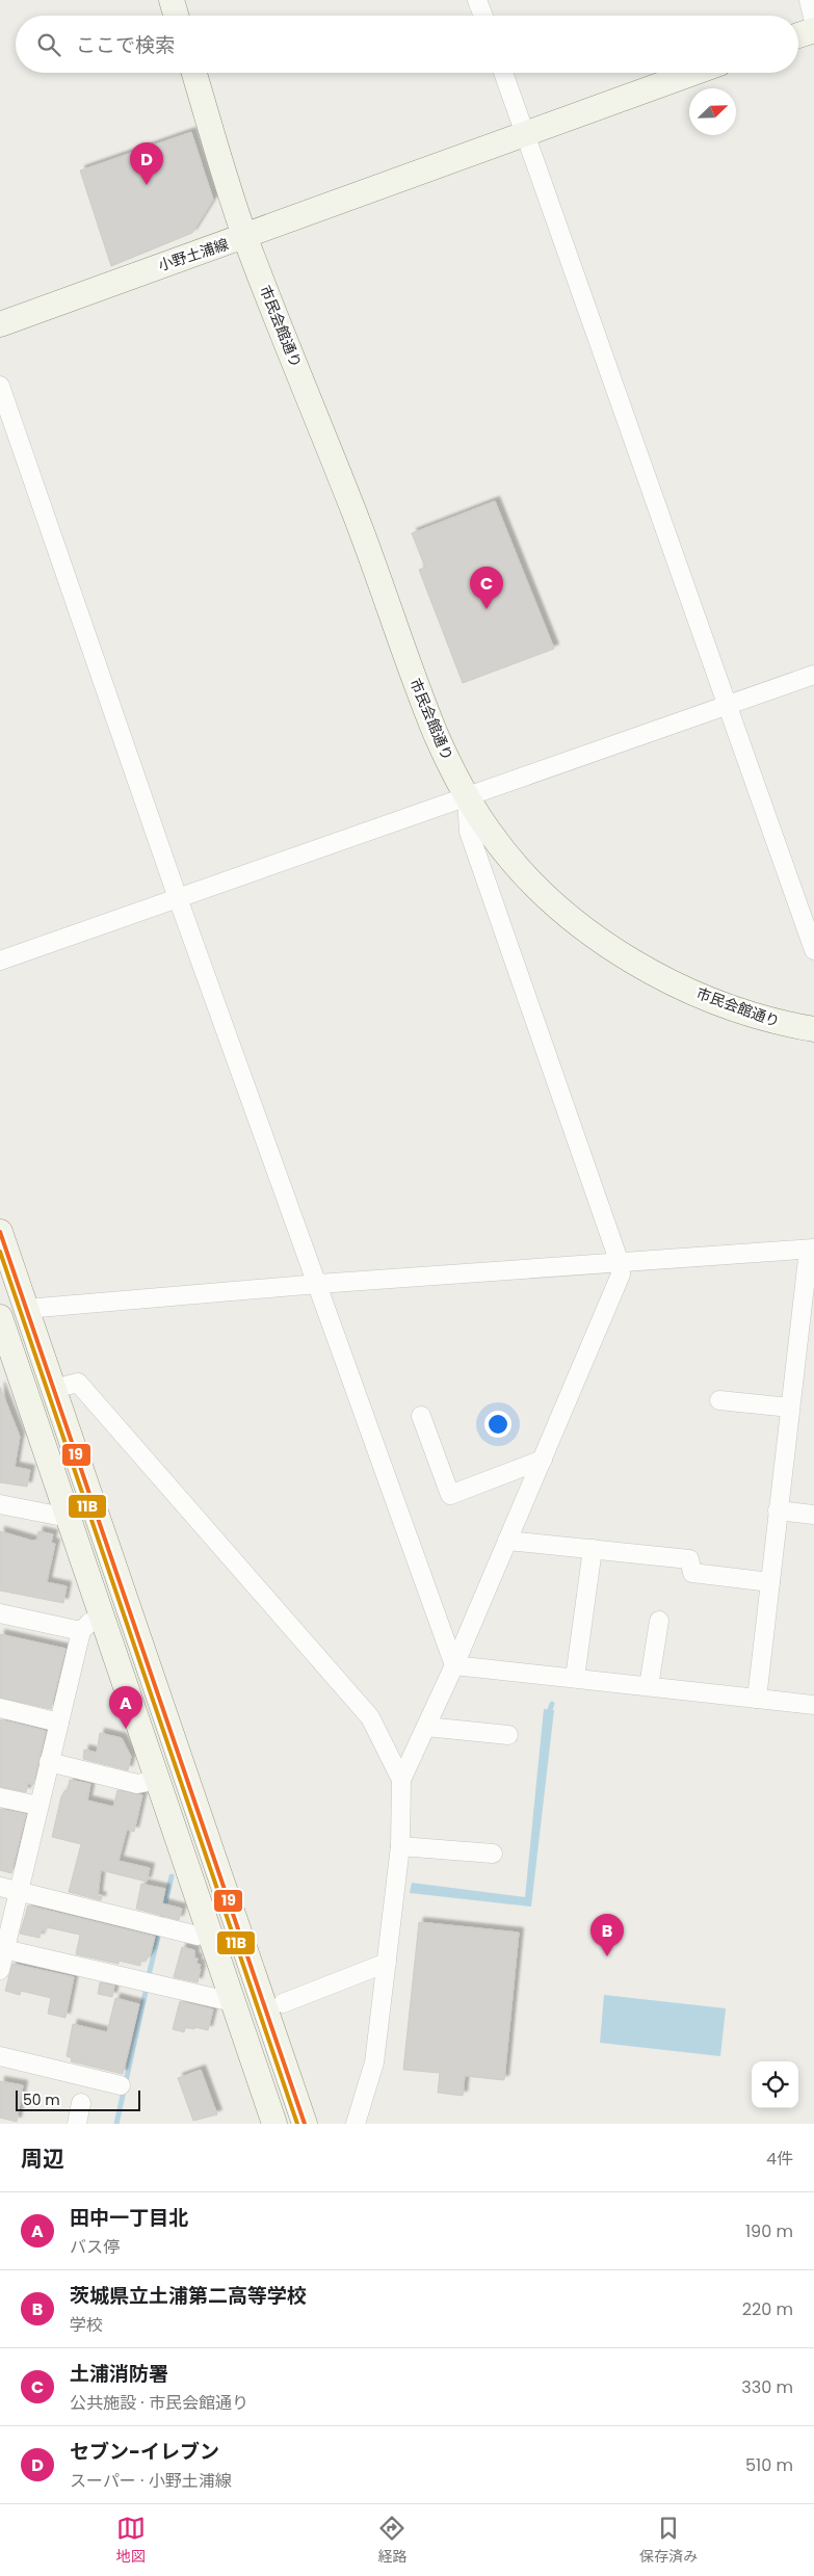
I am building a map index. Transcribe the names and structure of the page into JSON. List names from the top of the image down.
{
  "streets": {
    "street": ["小野土浦線", "市民会館通り"]
  },
  "crossings": [
    ["小野土浦線", "市民会館通り"]
  ],
  "lines": ["transit line 19", "transit line 11B"],
  "scale_bar": "50 m",
  "north": "top right",
  "page": {
    "search": "ここで検索",
    "pins": [
      "D",
      "C",
      "A",
      "B"
    ],
    "scale": "50 m",
    "heading": ["周辺", "4件"],
    "list": [
      {
        "mark": "A",
        "name": "田中一丁目北",
        "note": "バス停",
        "value": "190 m"
      },
      {
        "mark": "B",
        "name": "茨城県立土浦第二高等学校",
        "note": "学校",
        "value": "220 m"
      },
      {
        "mark": "C",
        "name": "土浦消防署",
        "note": "公共施設 · 市民会館通り",
        "value": "330 m"
      },
      {
        "mark": "D",
        "name": "セブン-イレブン",
        "note": "スーパー · 小野土浦線",
        "value": "510 m"
      }
    ],
    "nav": ["地図", "経路", "保存済み"]
  }
}
